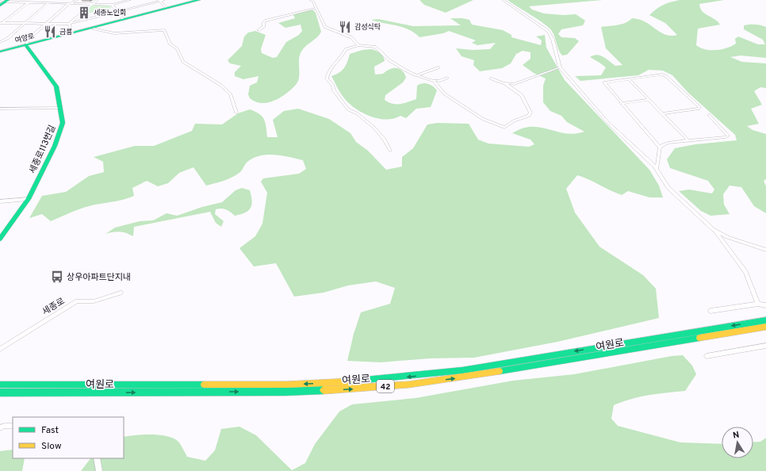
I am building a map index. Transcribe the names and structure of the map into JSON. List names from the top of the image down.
{
  "streets": {
    "main road": [
      "여양로",
      "세종로113번길",
      "여원로",
      "42"
    ],
    "street": ["세종로"]
  },
  "crossings": [
    ["여양로", "세종로113번길"]
  ],
  "places": {
    "building": ["세종노인회"],
    "restaurant": ["감성식탁", "금룡"],
    "bus stop": ["상우아파트단지내"]
  },
  "legend": ["Fast", "Slow"],
  "north": "top"
}
